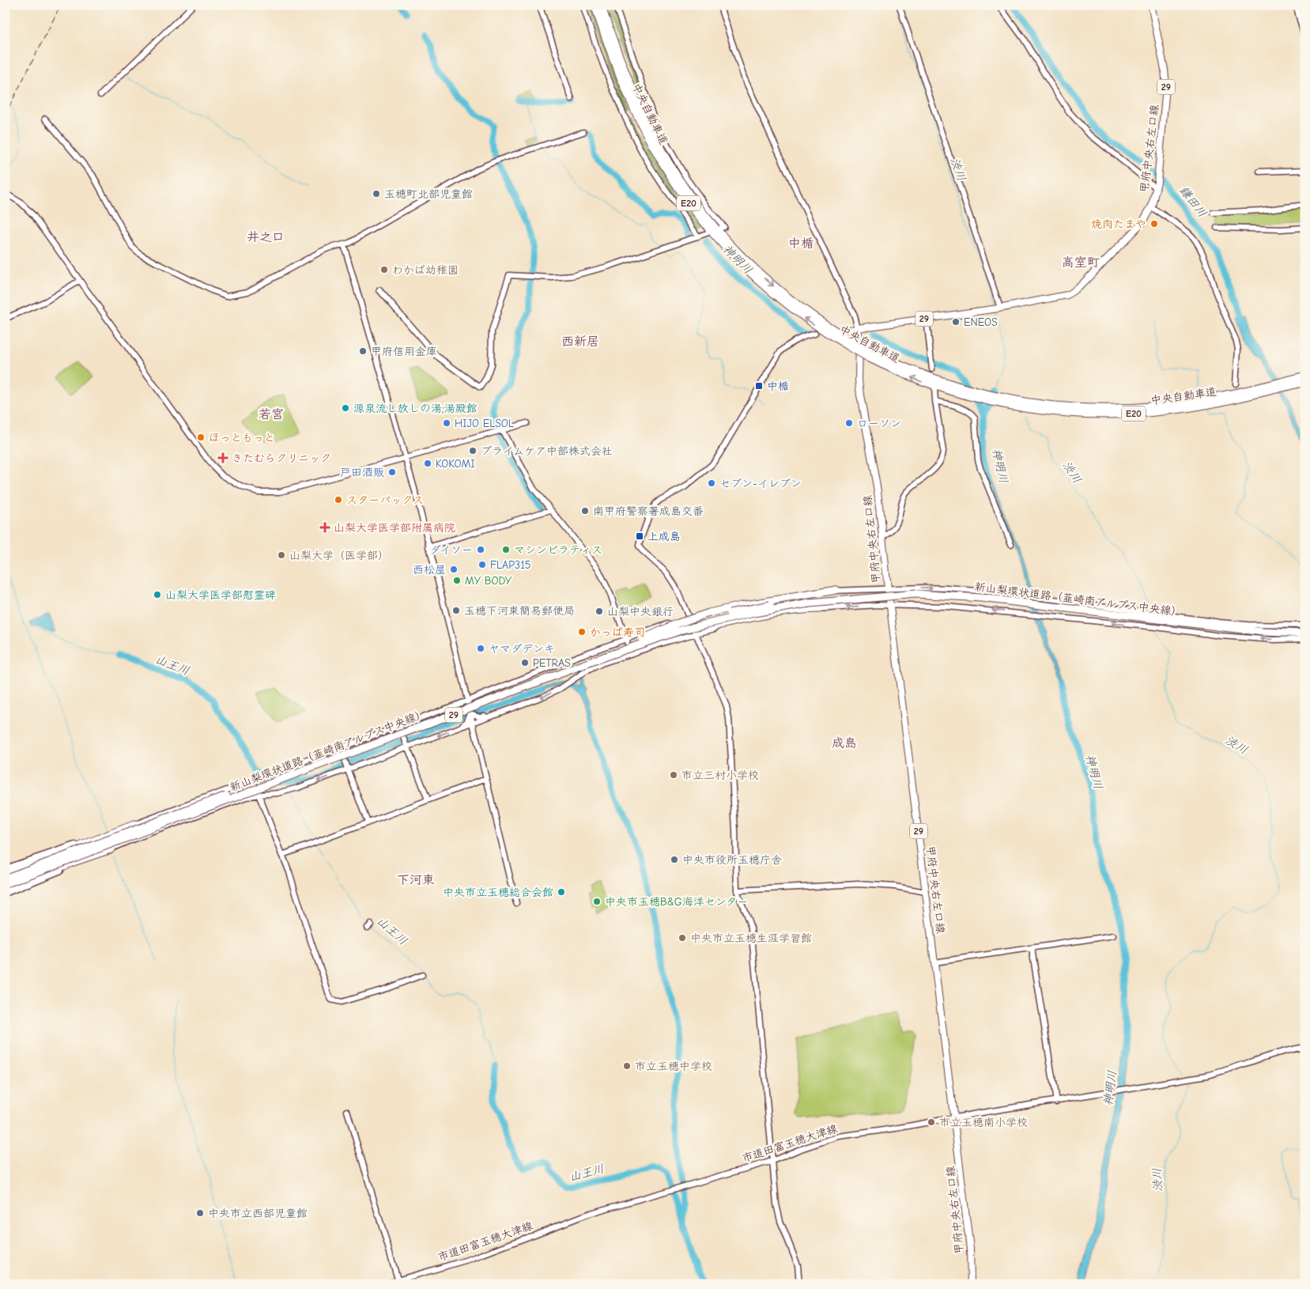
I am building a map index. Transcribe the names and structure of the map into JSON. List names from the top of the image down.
{
  "streets": {
    "highway": [
      "29",
      "中央自動車道",
      "E20",
      "新山梨環状道路（韮崎南アルプス中央線）"
    ],
    "main road": ["甲府中央右左口線"],
    "street": ["市道田富玉穂大津線"]
  },
  "crossings": [
    ["甲府中央右左口線", "市道田富玉穂大津線"]
  ],
  "districts": [
    "井之口",
    "中楯",
    "高室町",
    "西新居",
    "若宮",
    "成島",
    "下河東"
  ],
  "water": [
    "渋川",
    "鎌田川",
    "神明川",
    "山王川"
  ],
  "places": {
    "other": [
      "玉穂町北部児童館",
      "焼肉たまや",
      "わかば幼稚園",
      "ENEOS",
      "甲府信用金庫",
      "源泉流し放しの湯;湯殿館",
      "HIJO ELSOL",
      "ローソン",
      "ほっともっと",
      "プライムケア中部株式会社",
      "KOKOMI",
      "戸田酒販",
      "セブン-イレブン",
      "スターバックス",
      "南甲府警察署成島交番",
      "ダイソー",
      "マシンピラティス",
      "山梨大学（医学部）",
      "FLAP315",
      "西松屋",
      "MY BODY",
      "山梨大学医学部慰霊碑",
      "玉穂下河東簡易郵便局",
      "山梨中央銀行",
      "かっぱ寿司",
      "ヤマダデンキ",
      "PETRAS",
      "市立三村小学校",
      "中央市役所玉穂庁舎",
      "中央市立玉穂総合会館",
      "中央市玉穂B&G海洋センター",
      "中央市立玉穂生涯学習館",
      "市立玉穂中学校",
      "市立玉穂南小学校",
      "中央市立西部児童館"
    ],
    "transit": ["中楯", "上成島"],
    "health": ["きたむらクリニック", "山梨大学医学部附属病院"]
  }
}
